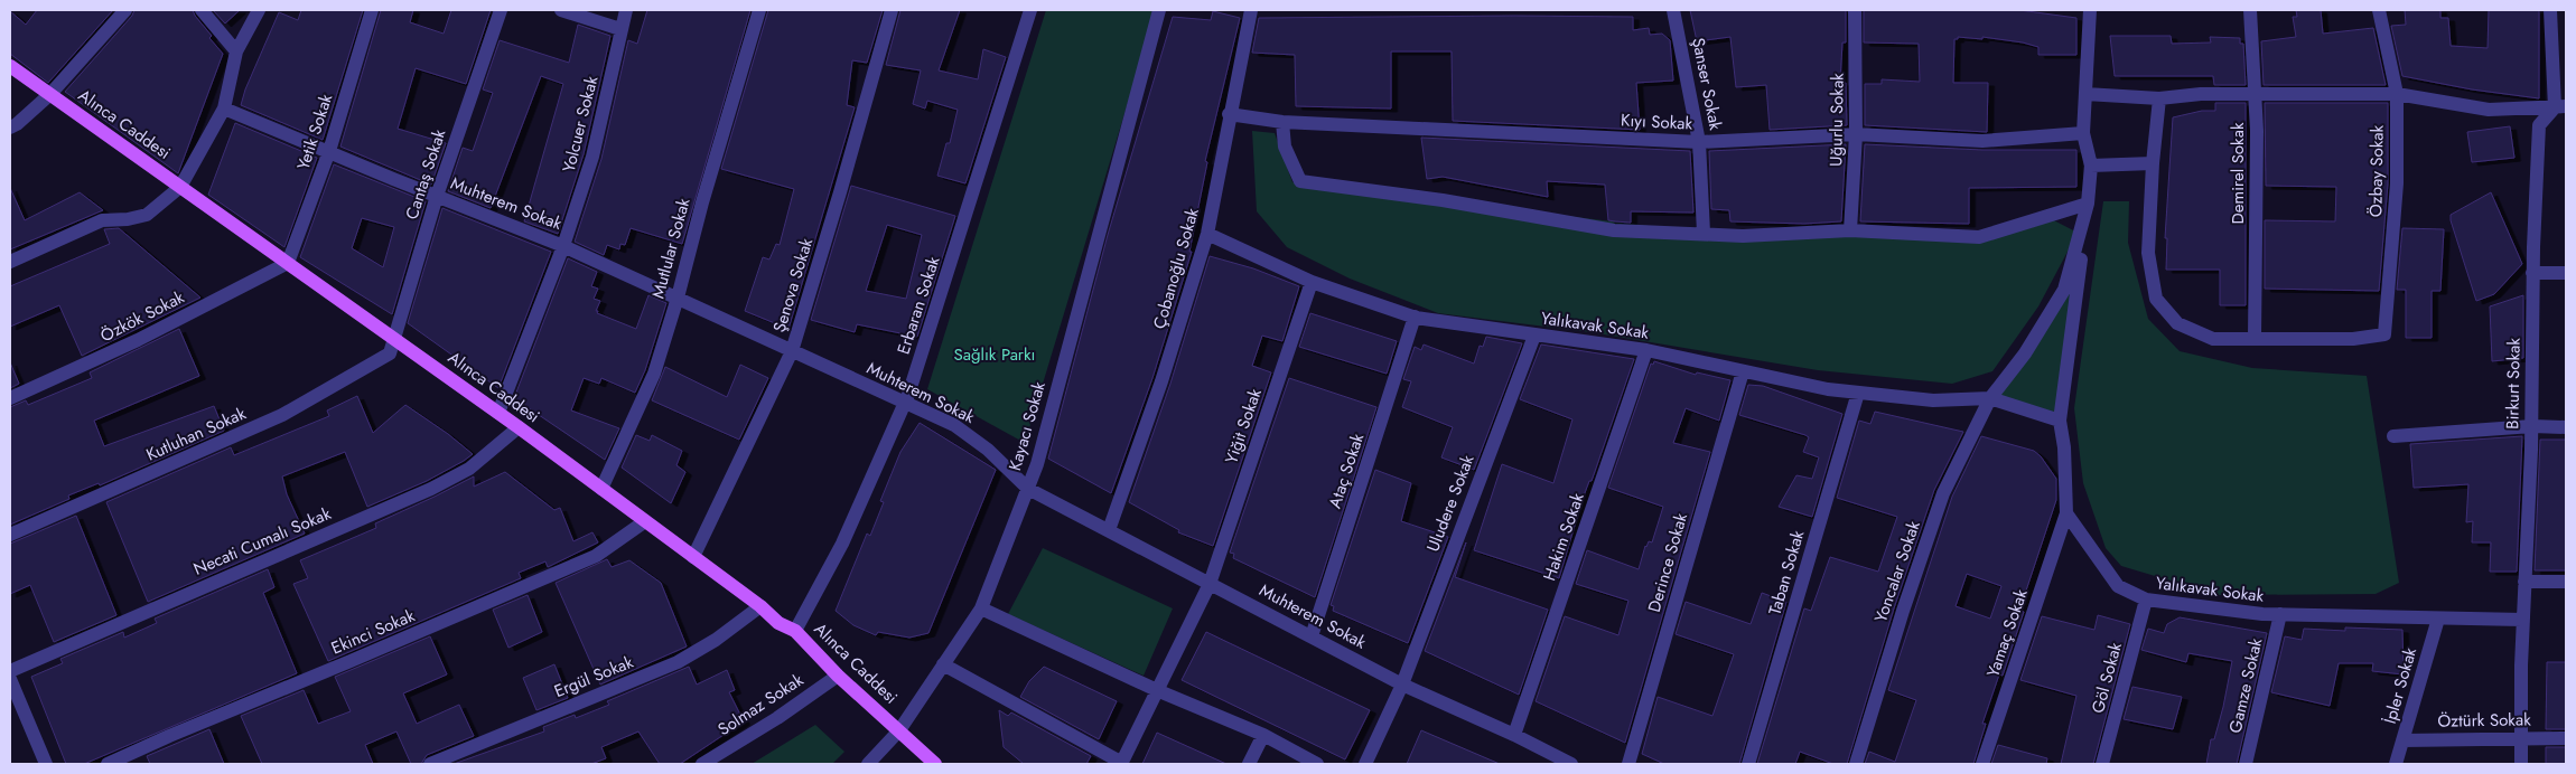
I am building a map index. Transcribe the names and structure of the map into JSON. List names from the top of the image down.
{
  "streets": {
    "main road": ["Alınca Caddesi"],
    "street": [
      "Şanser Sokak",
      "Uğurlu Sokak",
      "Kıyı Sokak",
      "Yolcuer Sokak",
      "Yetik Sokak",
      "Özbay Sokak",
      "Demirel Sokak",
      "Cantaş Sokak",
      "Muhterem Sokak",
      "Mutlular Sokak",
      "Çobanoğlu Sokak",
      "Şenova Sokak",
      "Erbaran Sokak",
      "Özkök Sokak",
      "Yalıkavak Sokak",
      "Birkurt Sokak",
      "Kayacı Sokak",
      "Yiğit Sokak",
      "Kutluhan Sokak",
      "Ataç Sokak",
      "Uludere Sokak",
      "Hakim Sokak",
      "Necati Cumalı Sokak",
      "Derince Sokak",
      "Yoncalar Sokak",
      "Taban Sokak",
      "Ekinci Sokak",
      "Yamaç Sokak",
      "Ergül Sokak",
      "Göl Sokak",
      "Gamze Sokak",
      "İpler Sokak",
      "Solmaz Sokak",
      "Öztürk Sokak"
    ]
  },
  "crossings": [
    ["Şanser Sokak", "Kıyı Sokak"],
    ["Uğurlu Sokak", "Kıyı Sokak"],
    ["Kıyı Sokak", "Çobanoğlu Sokak"],
    ["Alınca Caddesi", "Yolcuer Sokak"],
    ["Alınca Caddesi", "Yetik Sokak"],
    ["Alınca Caddesi", "Cantaş Sokak"],
    ["Alınca Caddesi", "Mutlular Sokak"],
    ["Alınca Caddesi", "Şenova Sokak"],
    ["Alınca Caddesi", "Erbaran Sokak"],
    ["Alınca Caddesi", "Özkök Sokak"],
    ["Alınca Caddesi", "Kayacı Sokak"],
    ["Alınca Caddesi", "Necati Cumalı Sokak"],
    ["Alınca Caddesi", "Ekinci Sokak"],
    ["Alınca Caddesi", "Ergül Sokak"],
    ["Alınca Caddesi", "Solmaz Sokak"],
    ["Yolcuer Sokak", "Muhterem Sokak"],
    ["Yetik Sokak", "Muhterem Sokak"],
    ["Yetik Sokak", "Özkök Sokak"],
    ["Özbay Sokak", "Demirel Sokak"],
    ["Cantaş Sokak", "Muhterem Sokak"],
    ["Cantaş Sokak", "Kutluhan Sokak"],
    ["Muhterem Sokak", "Mutlular Sokak"],
    ["Muhterem Sokak", "Çobanoğlu Sokak"],
    ["Muhterem Sokak", "Şenova Sokak"],
    ["Muhterem Sokak", "Erbaran Sokak"],
    ["Muhterem Sokak", "Kayacı Sokak"],
    ["Muhterem Sokak", "Yiğit Sokak"],
    ["Muhterem Sokak", "Ataç Sokak"],
    ["Muhterem Sokak", "Uludere Sokak"],
    ["Muhterem Sokak", "Hakim Sokak"],
    ["Çobanoğlu Sokak", "Yalıkavak Sokak"],
    ["Yalıkavak Sokak", "Birkurt Sokak"],
    ["Yalıkavak Sokak", "Yiğit Sokak"],
    ["Yalıkavak Sokak", "Ataç Sokak"],
    ["Yalıkavak Sokak", "Uludere Sokak"],
    ["Yalıkavak Sokak", "Hakim Sokak"],
    ["Yalıkavak Sokak", "Derince Sokak"],
    ["Yalıkavak Sokak", "Yoncalar Sokak"],
    ["Yalıkavak Sokak", "Taban Sokak"],
    ["Yalıkavak Sokak", "Yamaç Sokak"],
    ["Yalıkavak Sokak", "Göl Sokak"],
    ["Yalıkavak Sokak", "Gamze Sokak"],
    ["Yalıkavak Sokak", "İpler Sokak"],
    ["Birkurt Sokak", "Öztürk Sokak"],
    ["İpler Sokak", "Öztürk Sokak"]
  ],
  "parks": ["Sağlık Parkı"]
}
